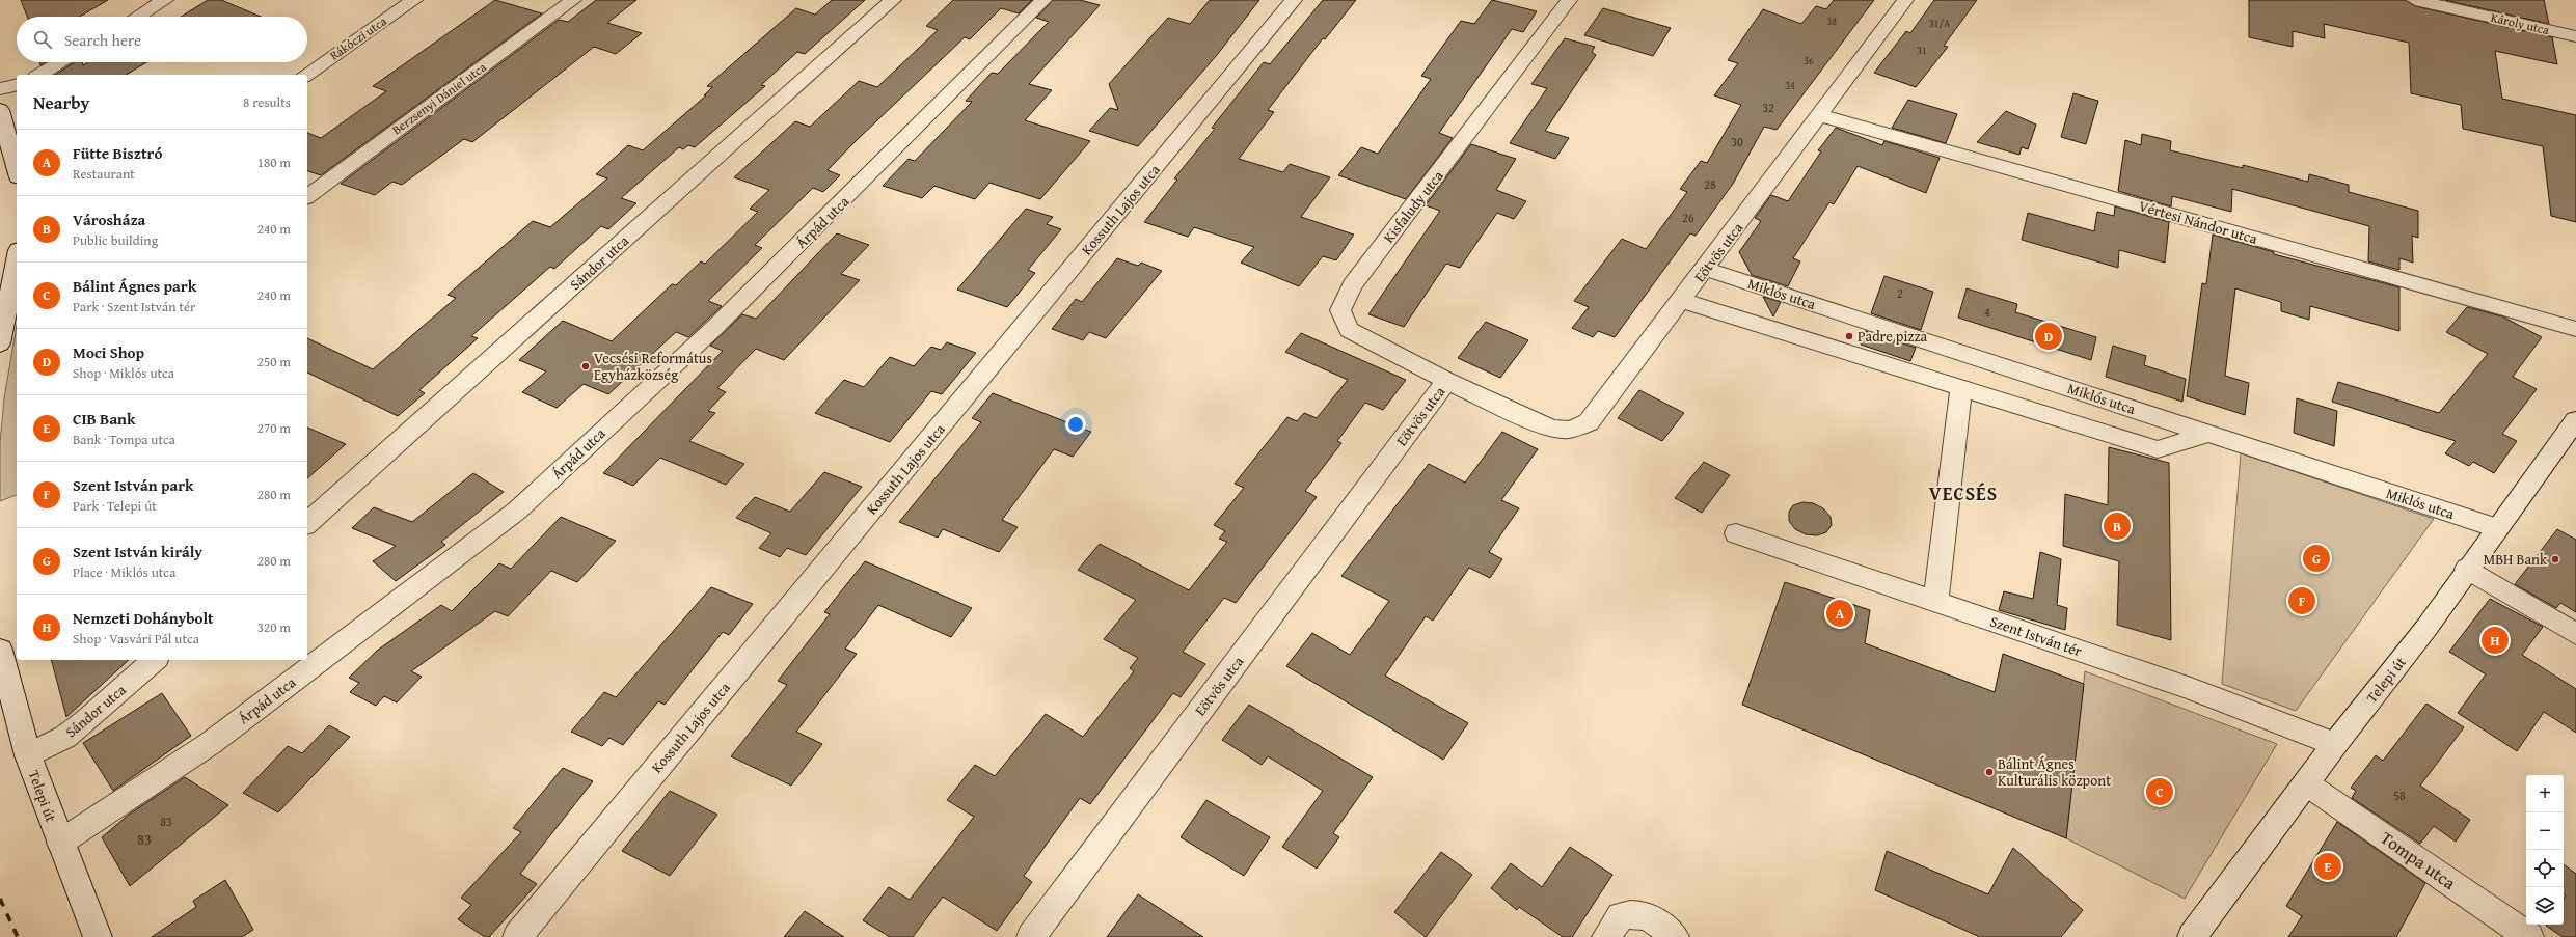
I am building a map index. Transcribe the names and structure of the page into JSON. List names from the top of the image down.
{
  "streets": {
    "street": [
      "Károly utca",
      "Rákóczi utca",
      "Berzsenyi Dániel utca",
      "Kisfaludy utca",
      "Kossuth Lajos utca",
      "Árpád utca",
      "Vértesi Nándor utca",
      "Eötvös utca",
      "Sándor utca",
      "Miklós utca",
      "Szent István tér",
      "Telepi út",
      "Tompa utca"
    ]
  },
  "crossings": [
    ["Kisfaludy utca", "Eötvös utca"],
    ["Árpád utca", "Telepi út"],
    ["Vértesi Nándor utca", "Eötvös utca"],
    ["Eötvös utca", "Miklós utca"],
    ["Sándor utca", "Telepi út"],
    ["Miklós utca", "Telepi út"],
    ["Szent István tér", "Telepi út"],
    ["Telepi út", "Tompa utca"]
  ],
  "districts": ["VECSÉS"],
  "places": [
    "Padre pizza",
    "Vecsési Református Egyházközség",
    "MBH Bank",
    "Bálint Ágnes Kulturális központ"
  ],
  "house_numbers": [
    "38",
    "31/A",
    "31",
    "36",
    "34",
    "32",
    "30",
    "28",
    "26",
    "2",
    "4",
    "58",
    "83",
    "83"
  ],
  "page": {
    "search": "Search here",
    "heading": ["Nearby", "8 results"],
    "list": [
      {
        "mark": "A",
        "name": "Fütte Bisztró",
        "note": "Restaurant",
        "value": "180 m"
      },
      {
        "mark": "B",
        "name": "Városháza",
        "note": "Public building",
        "value": "240 m"
      },
      {
        "mark": "C",
        "name": "Bálint Ágnes park",
        "note": "Park · Szent István tér",
        "value": "240 m"
      },
      {
        "mark": "D",
        "name": "Moci Shop",
        "note": "Shop · Miklós utca",
        "value": "250 m"
      },
      {
        "mark": "E",
        "name": "CIB Bank",
        "note": "Bank · Tompa utca",
        "value": "270 m"
      },
      {
        "mark": "F",
        "name": "Szent István park",
        "note": "Park · Telepi út",
        "value": "280 m"
      },
      {
        "mark": "G",
        "name": "Szent István király",
        "note": "Place · Miklós utca",
        "value": "280 m"
      },
      {
        "mark": "H",
        "name": "Nemzeti Dohánybolt",
        "note": "Shop · Vasvári Pál utca",
        "value": "320 m"
      }
    ],
    "pins": [
      "D",
      "B",
      "G",
      "F",
      "A",
      "H",
      "C",
      "E"
    ],
    "map_buttons": ["+", "−"]
  }
}
